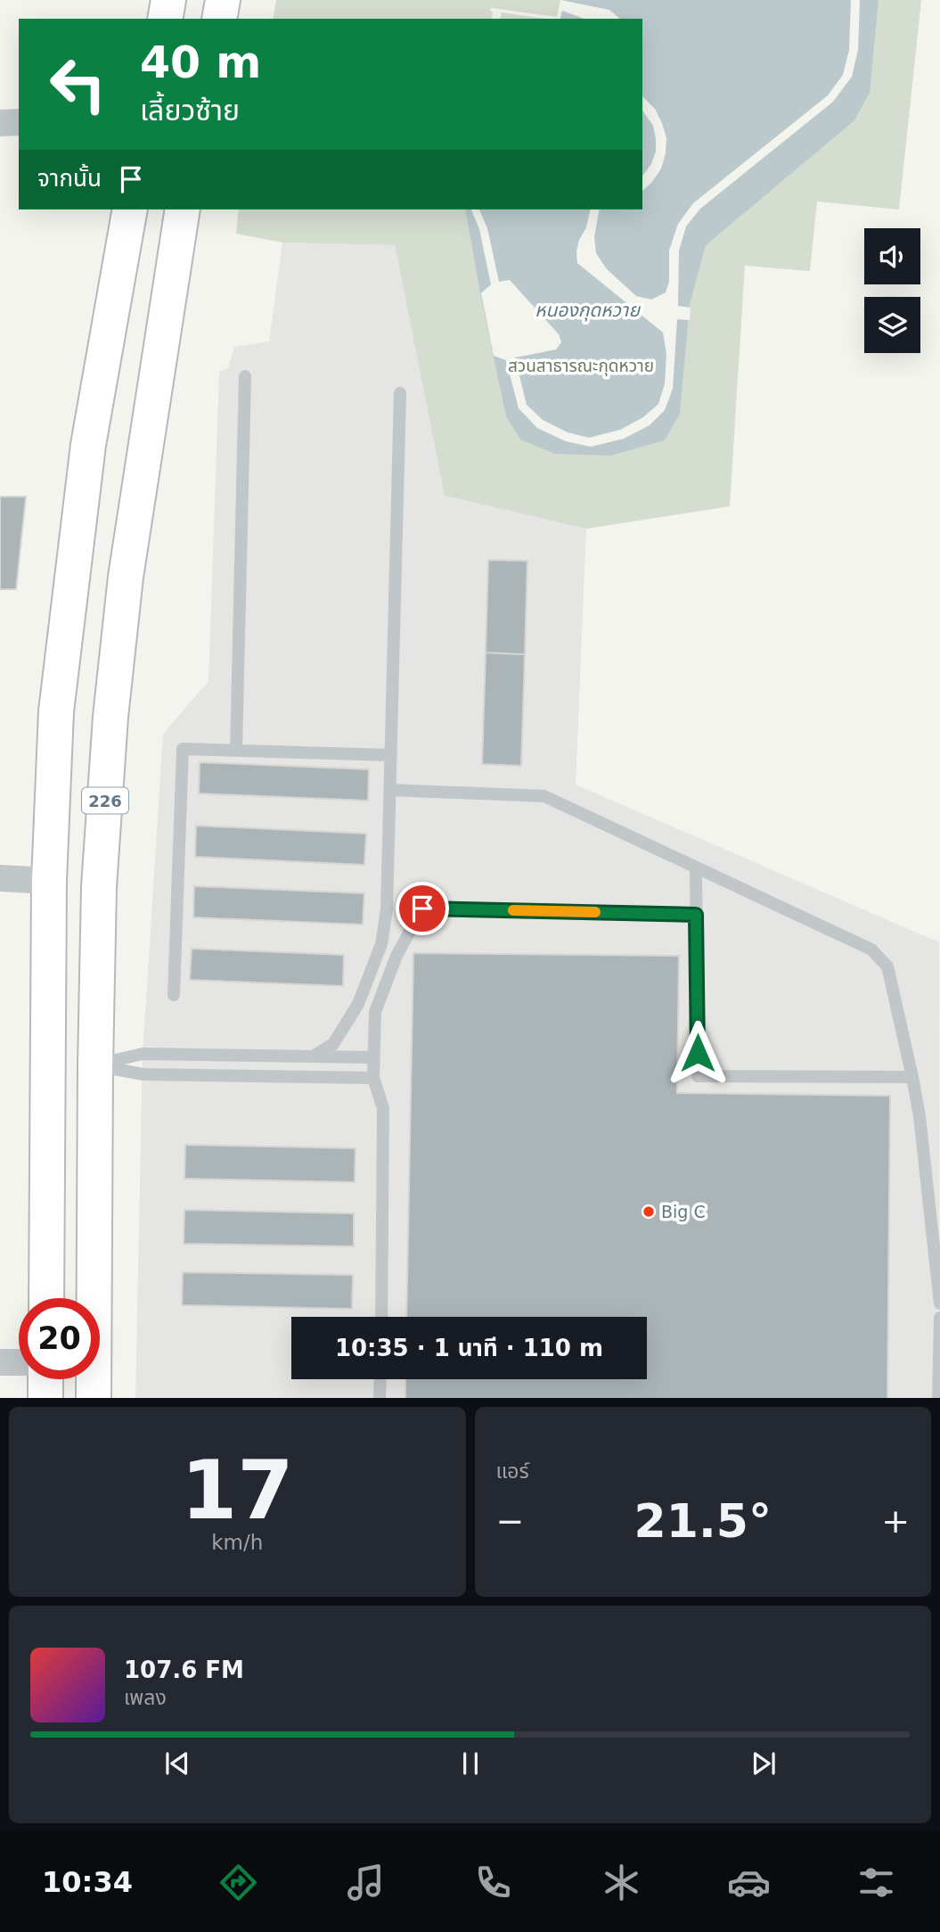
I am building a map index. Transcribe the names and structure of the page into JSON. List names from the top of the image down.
{
  "streets": {
    "main road": ["226"]
  },
  "water": ["หนองกุดหวาย"],
  "parks": ["สวนสาธารณะกุดหวาย"],
  "places": ["Big C"],
  "page": {
    "turn": ["40 m", "เลี้ยวซ้าย"],
    "then": "จากนั้น",
    "limit": "20",
    "trip": "10:35 · 1 นาที · 110 m",
    "tile": [
      ["17", "km/h"],
      "แอร์"
    ],
    "heat": ["−", "21.5°", "+"],
    "song": ["107.6 FM", "เพลง"],
    "tabs": "10:34"
  }
}
